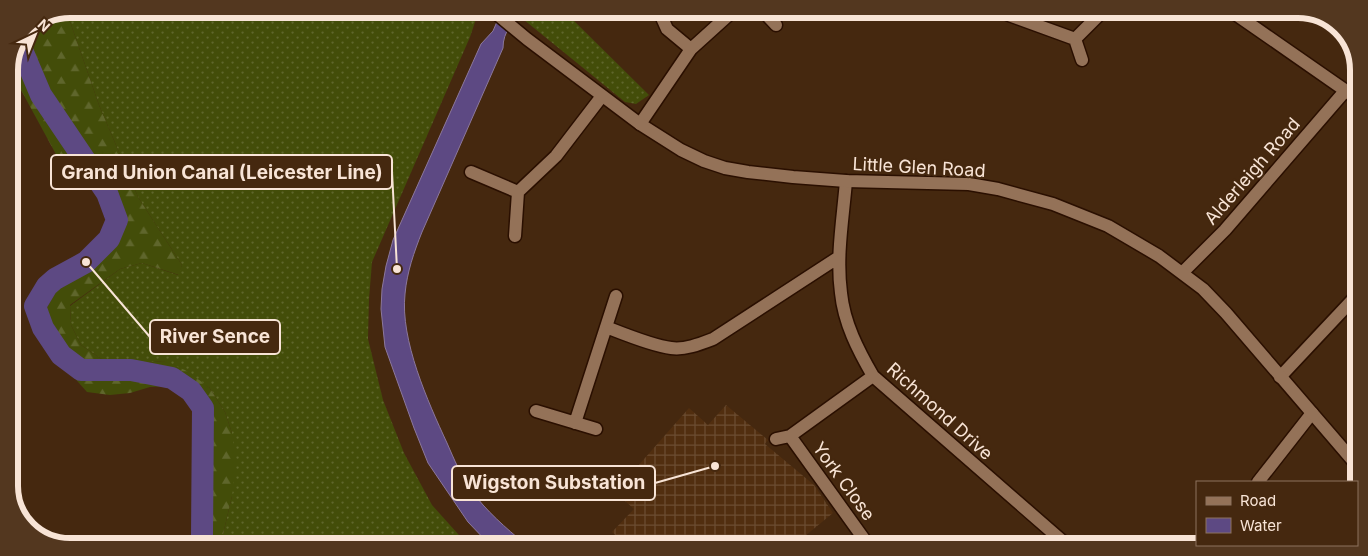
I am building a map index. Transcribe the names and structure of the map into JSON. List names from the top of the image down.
{
  "streets": {
    "street": [
      "Little Glen Road",
      "Alderleigh Road",
      "Richmond Drive",
      "York Close"
    ]
  },
  "crossings": [
    ["Little Glen Road", "Alderleigh Road"],
    ["Little Glen Road", "Richmond Drive"]
  ],
  "places": ["River Sence", "Grand Union Canal (Leicester Line)", "Wigston Substation"],
  "legend": ["Road", "Water"],
  "north": "top right"
}
